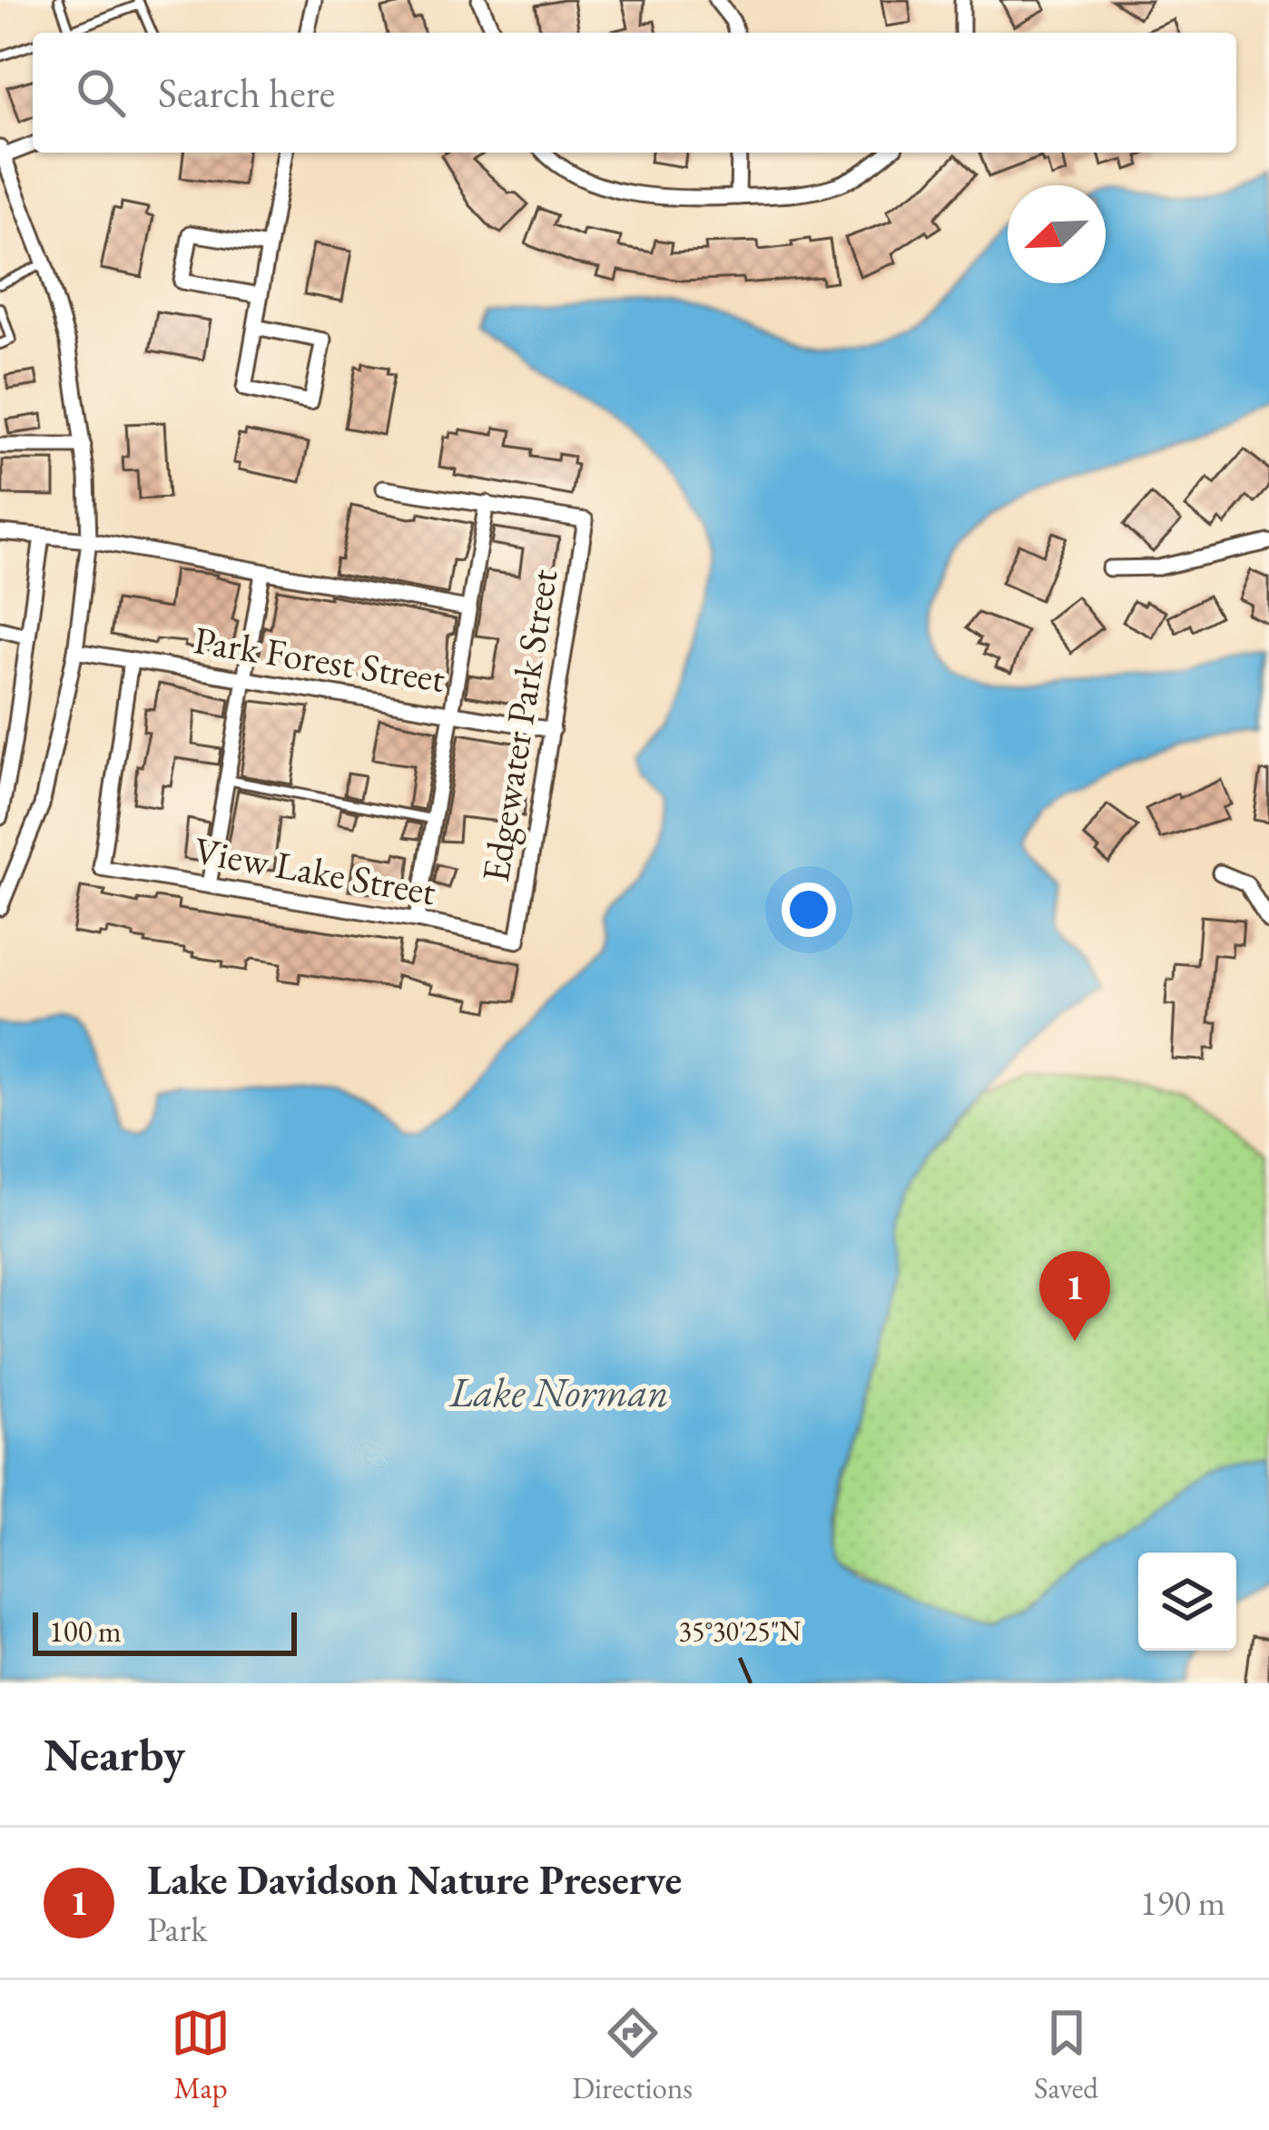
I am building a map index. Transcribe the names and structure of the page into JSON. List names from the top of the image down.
{
  "streets": {
    "street": ["Park Forest Street", "Edgewater Park Street", "View Lake Street"]
  },
  "crossings": [
    ["Park Forest Street", "Edgewater Park Street"],
    ["Park Forest Street", "View Lake Street"],
    ["Edgewater Park Street", "View Lake Street"]
  ],
  "water": ["Lake Norman"],
  "scale_bar": "100 m",
  "north": "bottom left",
  "page": {
    "search": "Search here",
    "pins": "1",
    "scale": "100 m",
    "heading": "Nearby",
    "list": [
      {
        "mark": "1",
        "name": "Lake Davidson Nature Preserve",
        "note": "Park",
        "value": "190 m"
      }
    ],
    "nav": ["Map", "Directions", "Saved"]
  },
  "coordinates": ["35°30'25\"N"]
}
